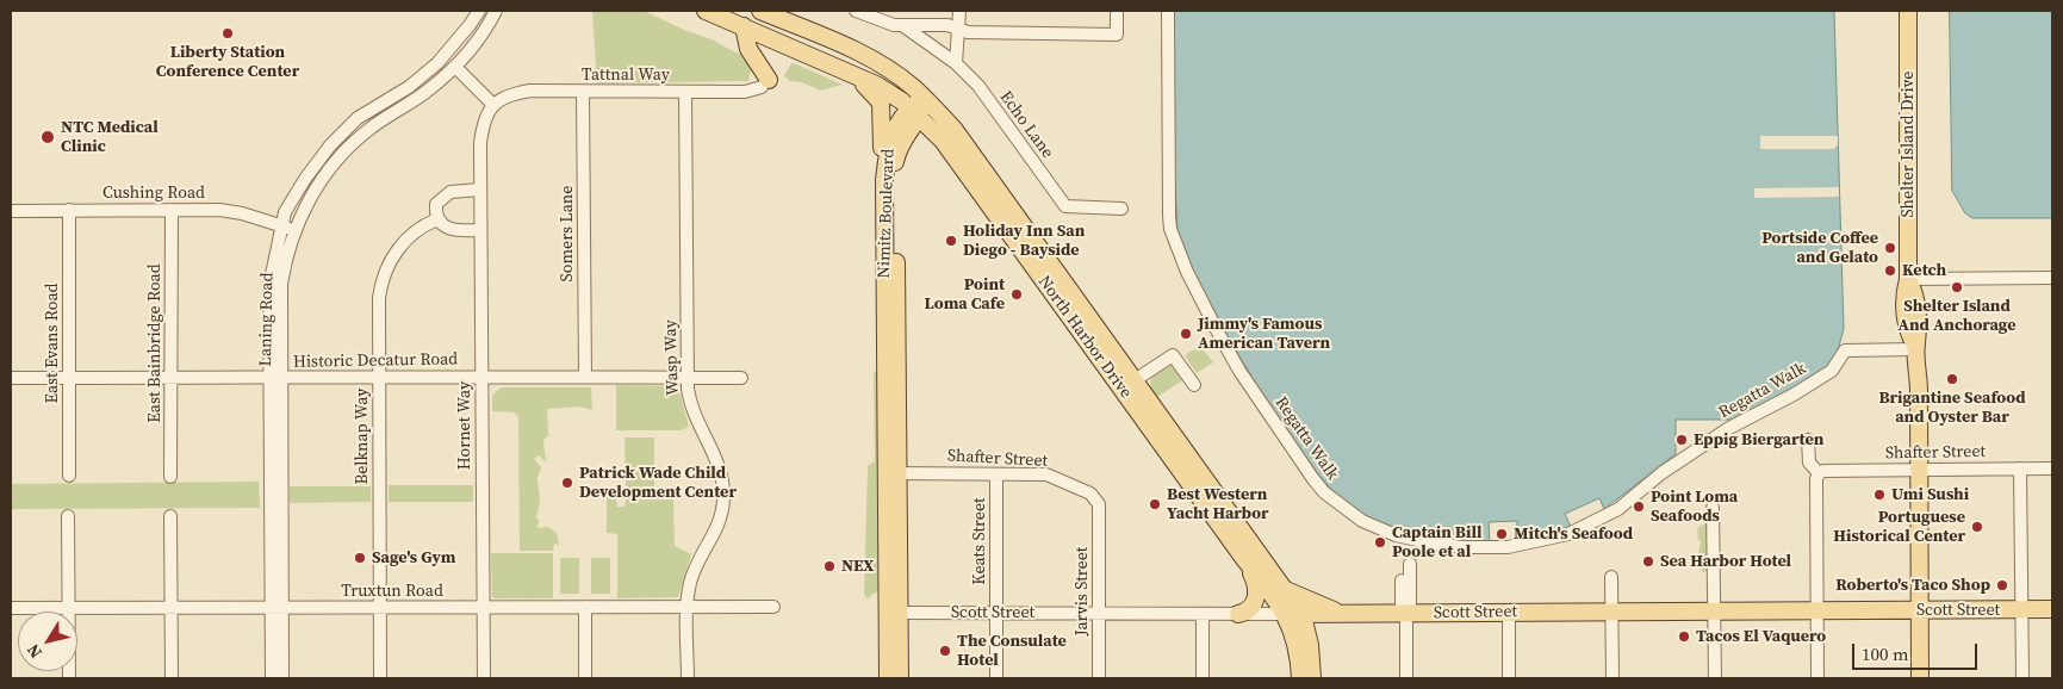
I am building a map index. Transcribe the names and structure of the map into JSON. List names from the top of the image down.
{
  "streets": {
    "main road": [
      "Shelter Island Drive",
      "Nimitz Boulevard",
      "North Harbor Drive",
      "Scott Street"
    ],
    "street": [
      "Tattnal Way",
      "Echo Lane",
      "Cushing Road",
      "Somers Lane",
      "Laning Road",
      "East Evans Road",
      "East Bainbridge Road",
      "Wasp Way",
      "Historic Decatur Road",
      "Regatta Walk",
      "Hornet Way",
      "Belknap Way",
      "Shafter Street",
      "Keats Street",
      "Truxtun Road",
      "Jarvis Street"
    ]
  },
  "crossings": [
    ["Tattnal Way", "Somers Lane"],
    ["Tattnal Way", "Wasp Way"],
    ["Tattnal Way", "Hornet Way"],
    ["Shelter Island Drive", "Regatta Walk"],
    ["Shelter Island Drive", "Shafter Street"],
    ["Shelter Island Drive", "Scott Street"],
    ["Cushing Road", "Laning Road"],
    ["Cushing Road", "East Evans Road"],
    ["Cushing Road", "East Bainbridge Road"],
    ["Nimitz Boulevard", "North Harbor Drive"],
    ["Nimitz Boulevard", "Shafter Street"],
    ["Nimitz Boulevard", "Scott Street"],
    ["Somers Lane", "Historic Decatur Road"],
    ["Laning Road", "Historic Decatur Road"],
    ["Laning Road", "Truxtun Road"],
    ["North Harbor Drive", "Scott Street"],
    ["East Evans Road", "Historic Decatur Road"],
    ["East Bainbridge Road", "Historic Decatur Road"],
    ["Wasp Way", "Historic Decatur Road"],
    ["Wasp Way", "Truxtun Road"],
    ["Historic Decatur Road", "Hornet Way"],
    ["Historic Decatur Road", "Belknap Way"],
    ["Hornet Way", "Truxtun Road"],
    ["Belknap Way", "Truxtun Road"],
    ["Shafter Street", "Keats Street"],
    ["Shafter Street", "Jarvis Street"],
    ["Keats Street", "Scott Street"],
    ["Jarvis Street", "Scott Street"]
  ],
  "places": [
    "Liberty Station Conference Center",
    "NTC Medical Clinic",
    "Holiday Inn San Diego - Bayside",
    "Portside Coffee and Gelato",
    "Ketch",
    "Shelter Island And Anchorage",
    "Point Loma Cafe",
    "Jimmy's Famous American Tavern",
    "Brigantine Seafood and Oyster Bar",
    "Eppig Biergarten",
    "Patrick Wade Child Development Center",
    "Umi Sushi",
    "Best Western Yacht Harbor",
    "Point Loma Seafoods",
    "Portuguese Historical Center",
    "Mitch's Seafood",
    "Captain Bill Poole et al",
    "Sage's Gym",
    "Sea Harbor Hotel",
    "NEX",
    "Roberto's Taco Shop",
    "Tacos El Vaquero",
    "The Consulate Hotel"
  ],
  "scale_bar": "100 m",
  "north": "bottom left"
}
